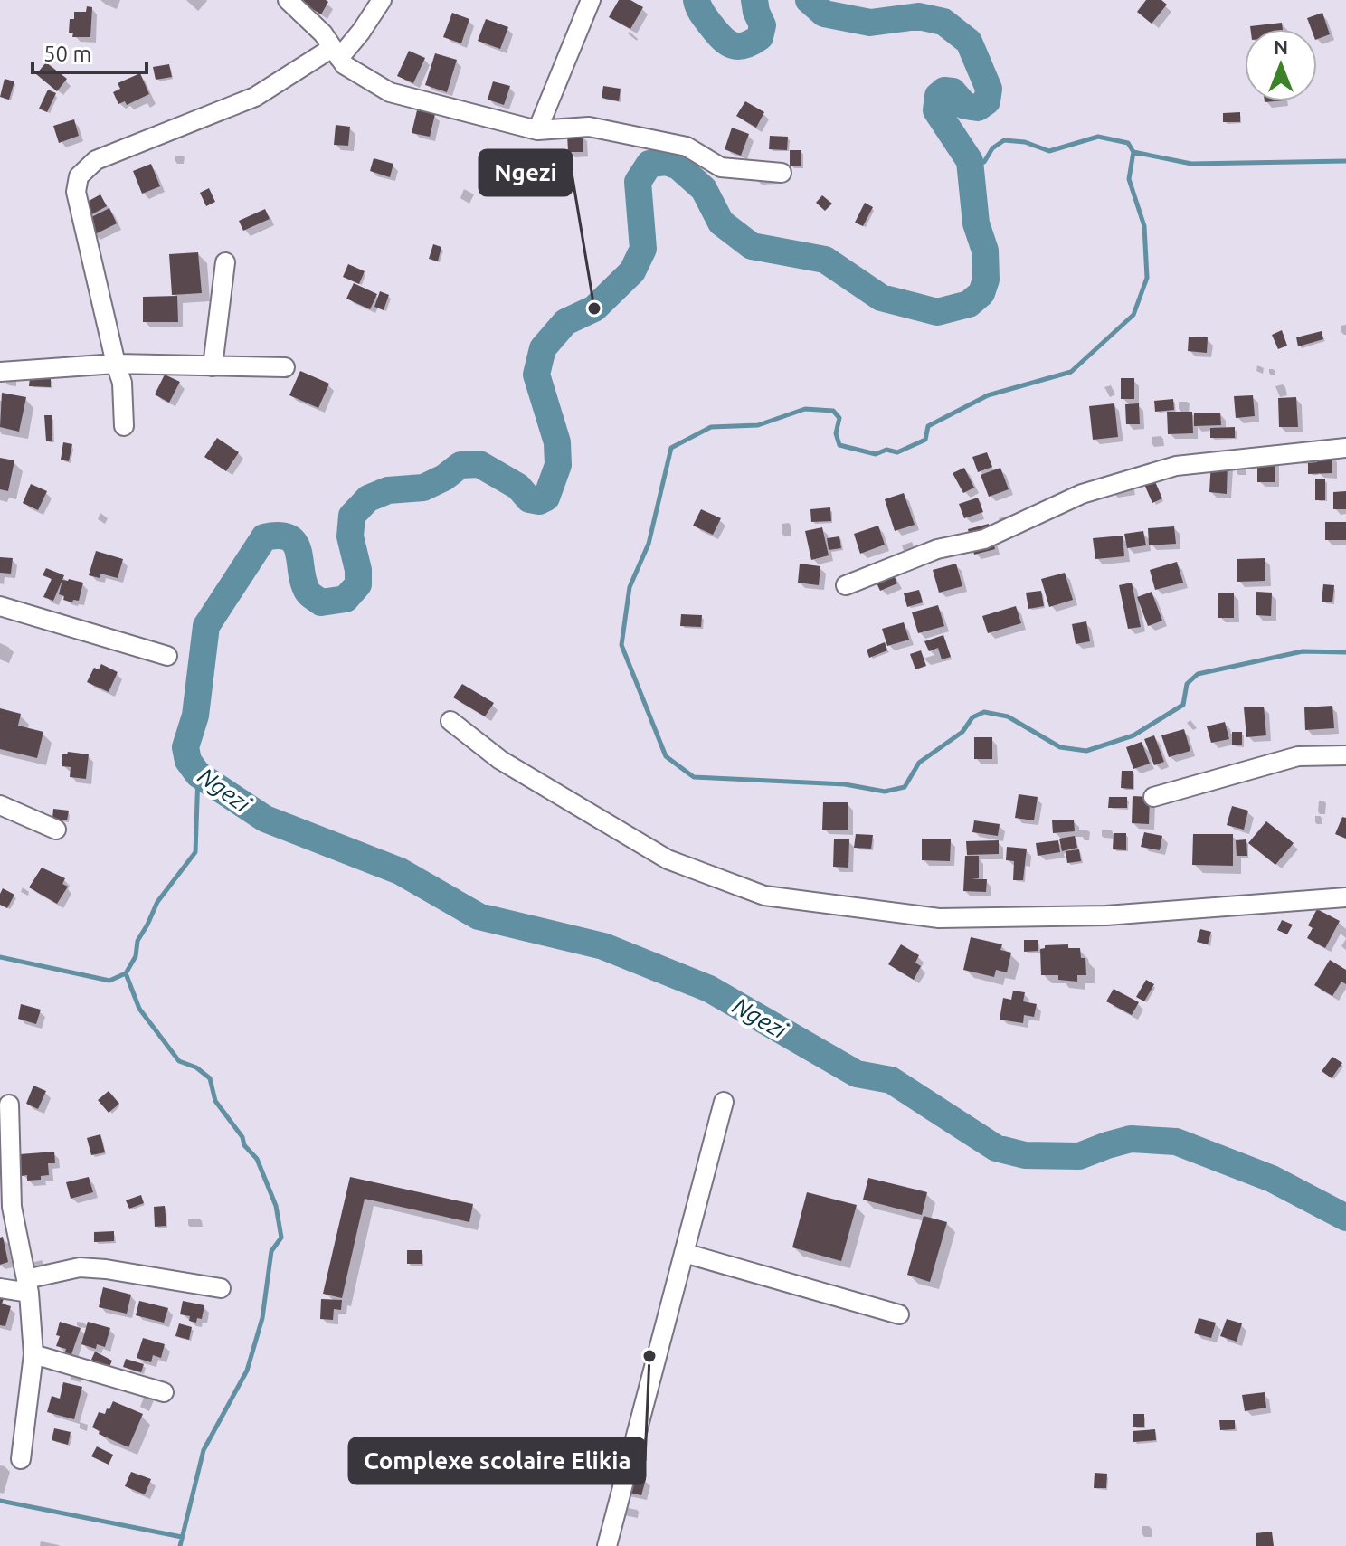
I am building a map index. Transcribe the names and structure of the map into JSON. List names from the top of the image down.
{
  "water": ["Ngezi"],
  "places": ["Ngezi", "Complexe scolaire Elikia"],
  "scale_bar": "50 m",
  "north": "top"
}
